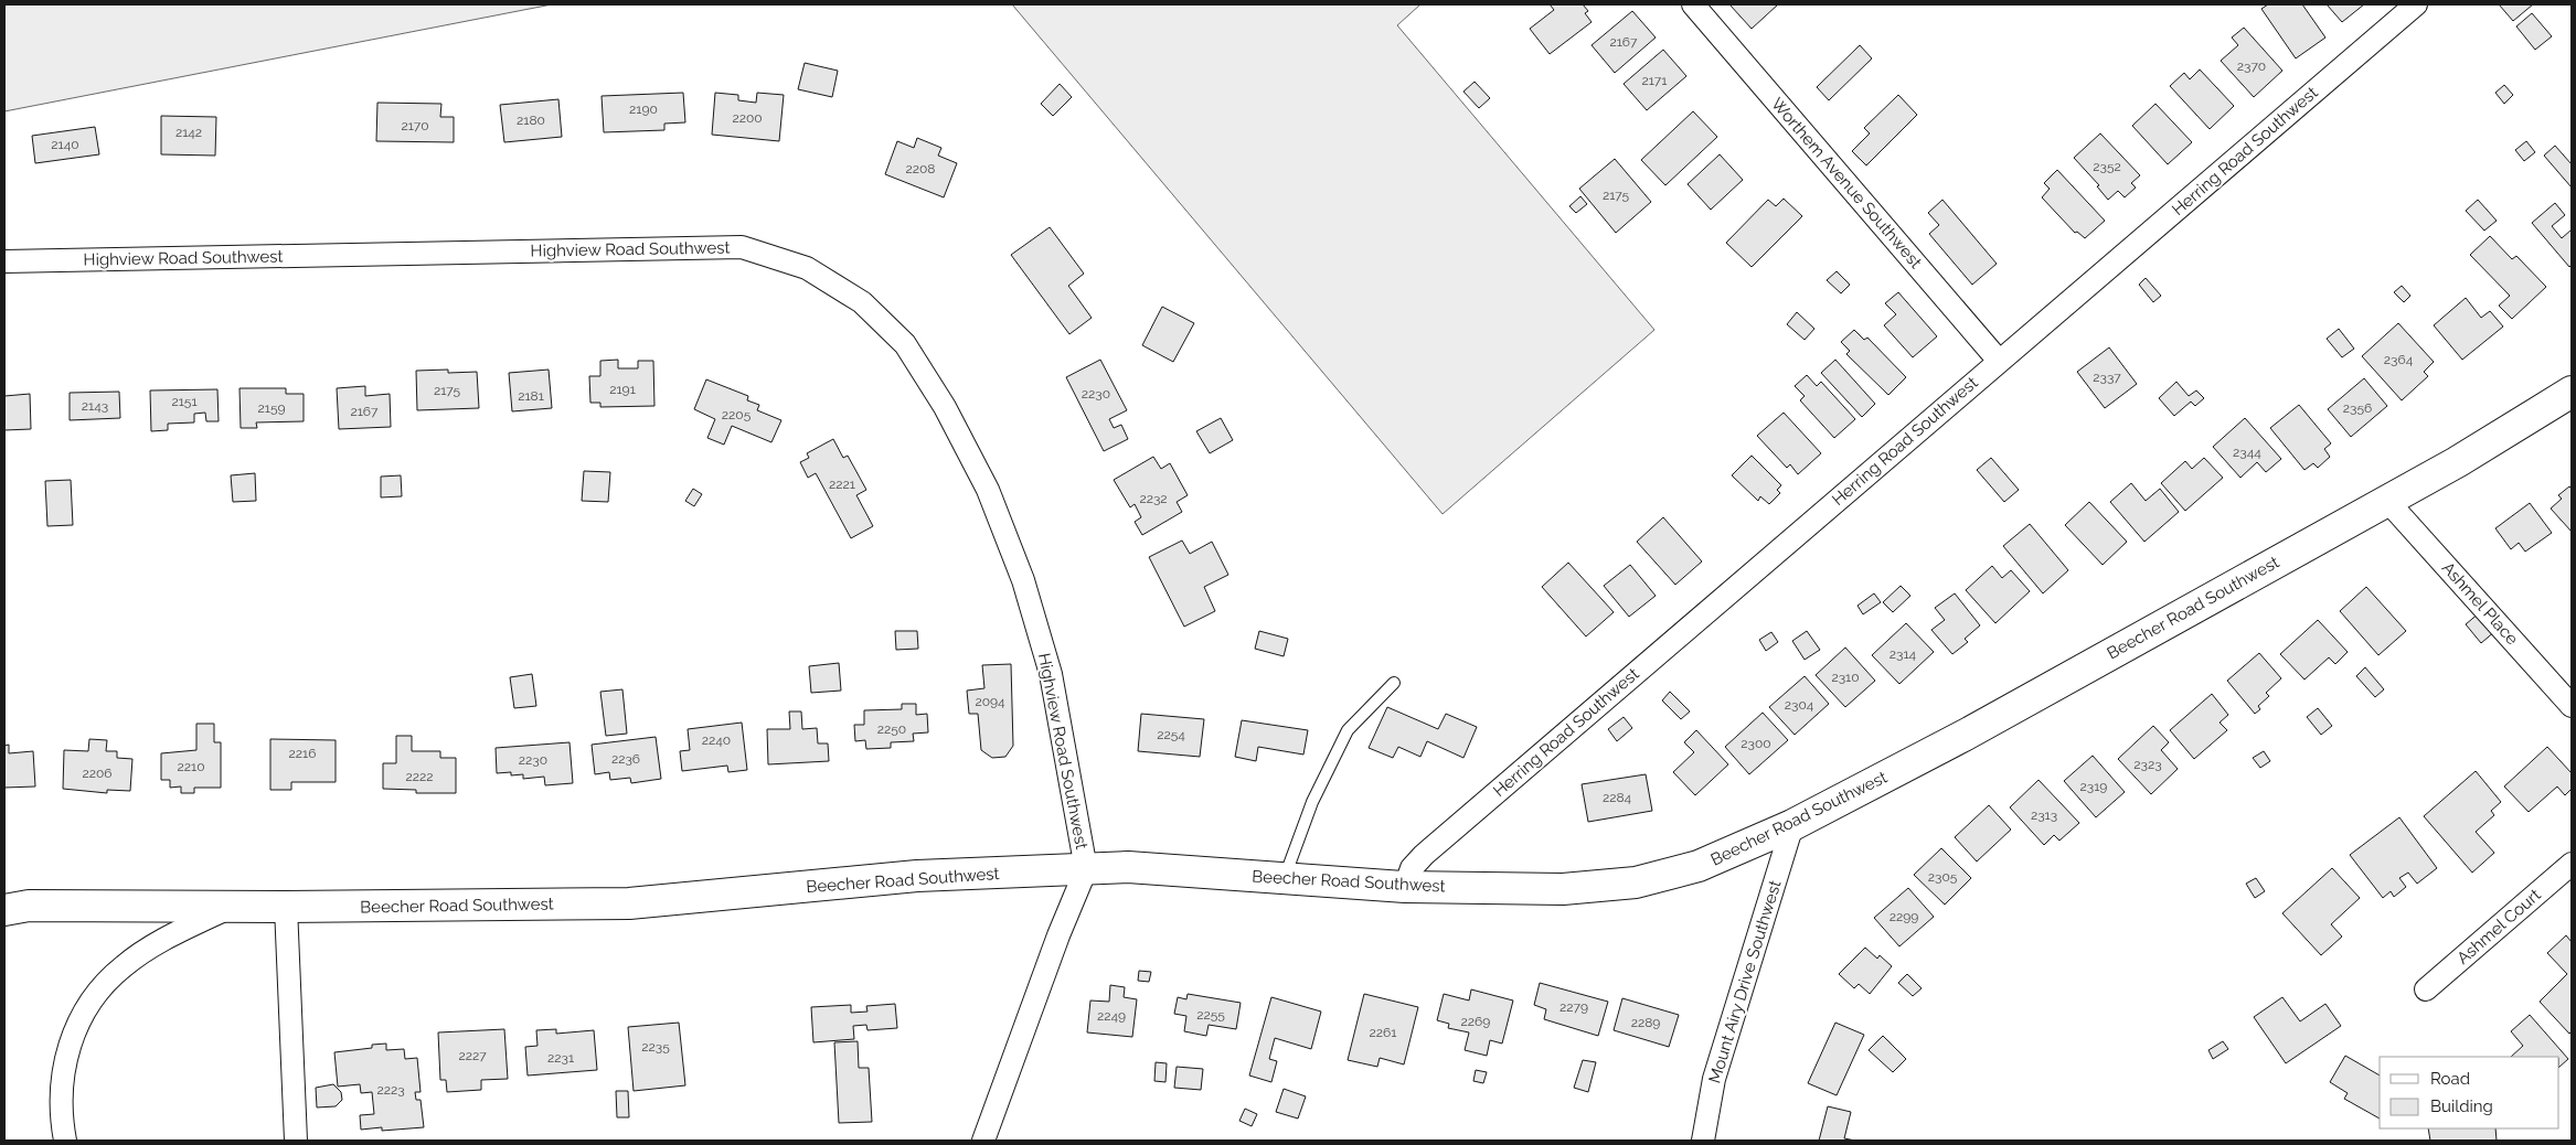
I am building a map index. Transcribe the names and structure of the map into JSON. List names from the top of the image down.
{
  "streets": {
    "street": [
      "Herring Road Southwest",
      "Worthem Avenue Southwest",
      "Highview Road Southwest",
      "Ashmel Place",
      "Beecher Road Southwest",
      "Ashmel Court",
      "Mount Airy Drive Southwest"
    ]
  },
  "crossings": [
    ["Herring Road Southwest", "Worthem Avenue Southwest"],
    ["Herring Road Southwest", "Beecher Road Southwest"],
    ["Highview Road Southwest", "Beecher Road Southwest"],
    ["Ashmel Place", "Beecher Road Southwest"],
    ["Beecher Road Southwest", "Mount Airy Drive Southwest"]
  ],
  "house_numbers": [
    "2167",
    "2370",
    "2171",
    "2190",
    "2200",
    "2180",
    "2170",
    "2142",
    "2140",
    "2352",
    "2208",
    "2175",
    "2364",
    "2337",
    "2191",
    "2175",
    "2230",
    "2181",
    "2151",
    "2143",
    "2159",
    "2356",
    "2167",
    "2205",
    "2344",
    "2221",
    "2232",
    "2314",
    "2310",
    "2094",
    "2304",
    "2250",
    "2254",
    "2240",
    "2300",
    "2216",
    "2236",
    "2230",
    "2323",
    "2210",
    "2206",
    "2222",
    "2319",
    "2284",
    "2313",
    "2305",
    "2299",
    "2279",
    "2255",
    "2249",
    "2269",
    "2289",
    "2261",
    "2235",
    "2227",
    "2231",
    "2223"
  ],
  "legend": ["Road", "Building"]
}
